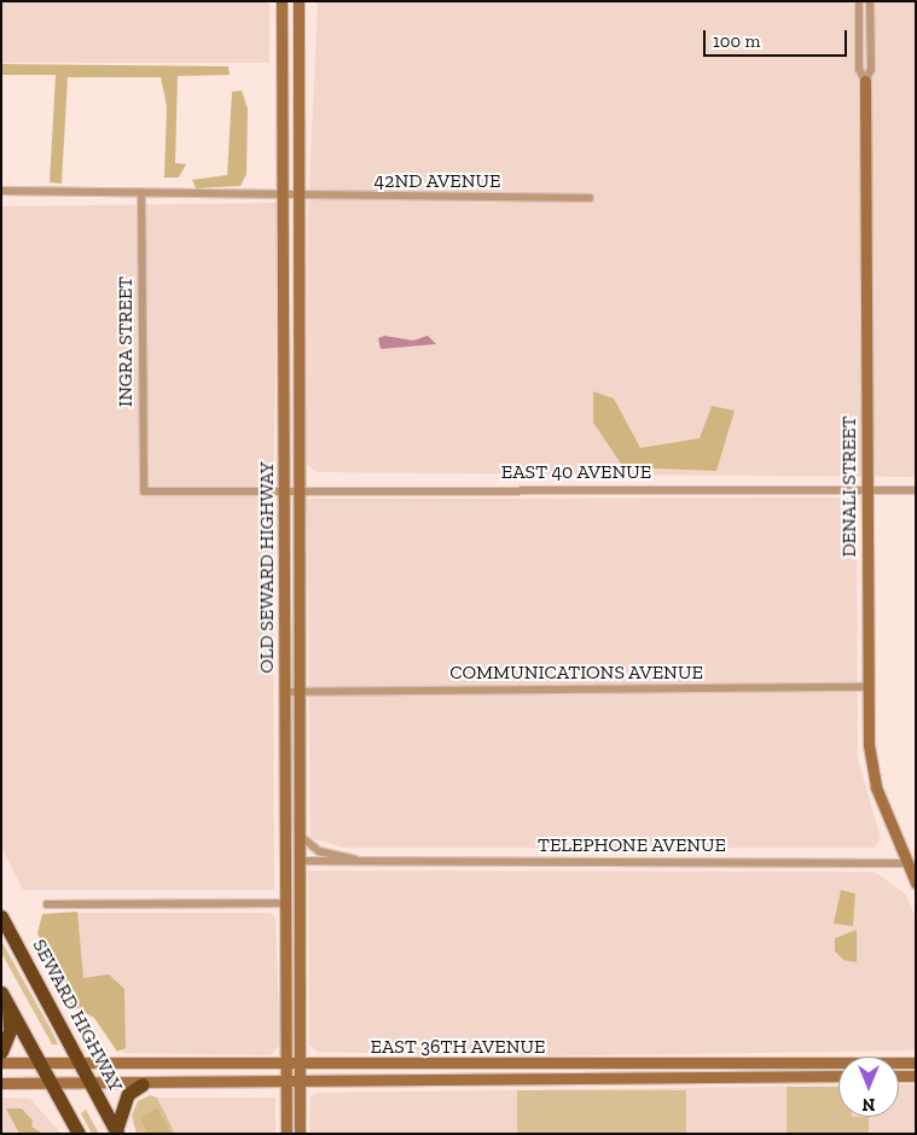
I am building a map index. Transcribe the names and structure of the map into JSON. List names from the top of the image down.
{
  "streets": {
    "highway": ["SEWARD HIGHWAY"],
    "main road": ["DENALI STREET", "OLD SEWARD HIGHWAY", "EAST 36TH AVENUE"],
    "street": [
      "42ND AVENUE",
      "INGRA STREET",
      "EAST 40 AVENUE",
      "COMMUNICATIONS AVENUE",
      "TELEPHONE AVENUE"
    ]
  },
  "crossings": [
    ["42ND AVENUE", "INGRA STREET"],
    ["42ND AVENUE", "OLD SEWARD HIGHWAY"],
    ["INGRA STREET", "EAST 40 AVENUE"],
    ["EAST 40 AVENUE", "DENALI STREET"],
    ["EAST 40 AVENUE", "OLD SEWARD HIGHWAY"],
    ["DENALI STREET", "COMMUNICATIONS AVENUE"],
    ["DENALI STREET", "TELEPHONE AVENUE"],
    ["OLD SEWARD HIGHWAY", "COMMUNICATIONS AVENUE"],
    ["OLD SEWARD HIGHWAY", "TELEPHONE AVENUE"],
    ["OLD SEWARD HIGHWAY", "EAST 36TH AVENUE"],
    ["SEWARD HIGHWAY", "EAST 36TH AVENUE"]
  ],
  "scale_bar": "100 m",
  "north": "bottom"
}
